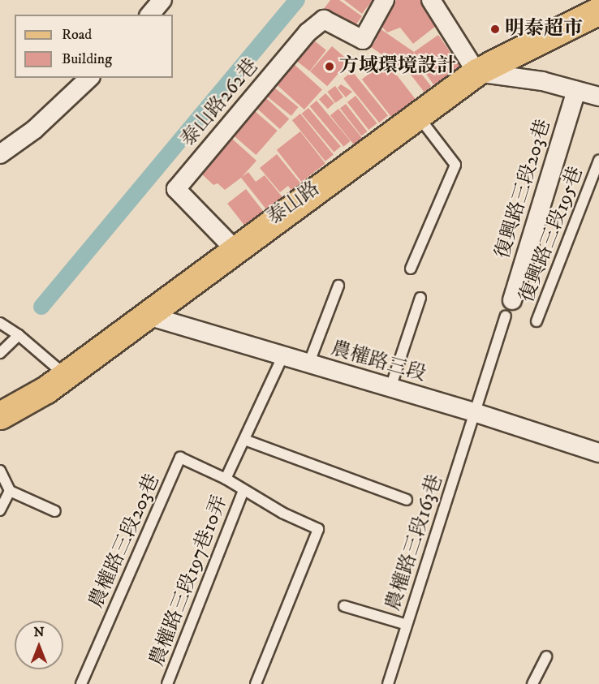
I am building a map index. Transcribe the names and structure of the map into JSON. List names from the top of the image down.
{
  "streets": {
    "main road": ["泰山路"],
    "street": ["泰山路262巷", "復興路三段203巷", "農權路三段"],
    "lane": [
      "復興路三段195巷",
      "農權路三段203巷",
      "農權路三段163巷",
      "農權路三段197巷10弄"
    ]
  },
  "crossings": [
    ["泰山路262巷", "泰山路"],
    ["復興路三段203巷", "農權路三段163巷"],
    ["泰山路", "農權路三段"],
    ["農權路三段", "農權路三段163巷"]
  ],
  "places": ["明泰超市", "方域環境設計"],
  "legend": ["Road", "Building"],
  "north": "top"
}
